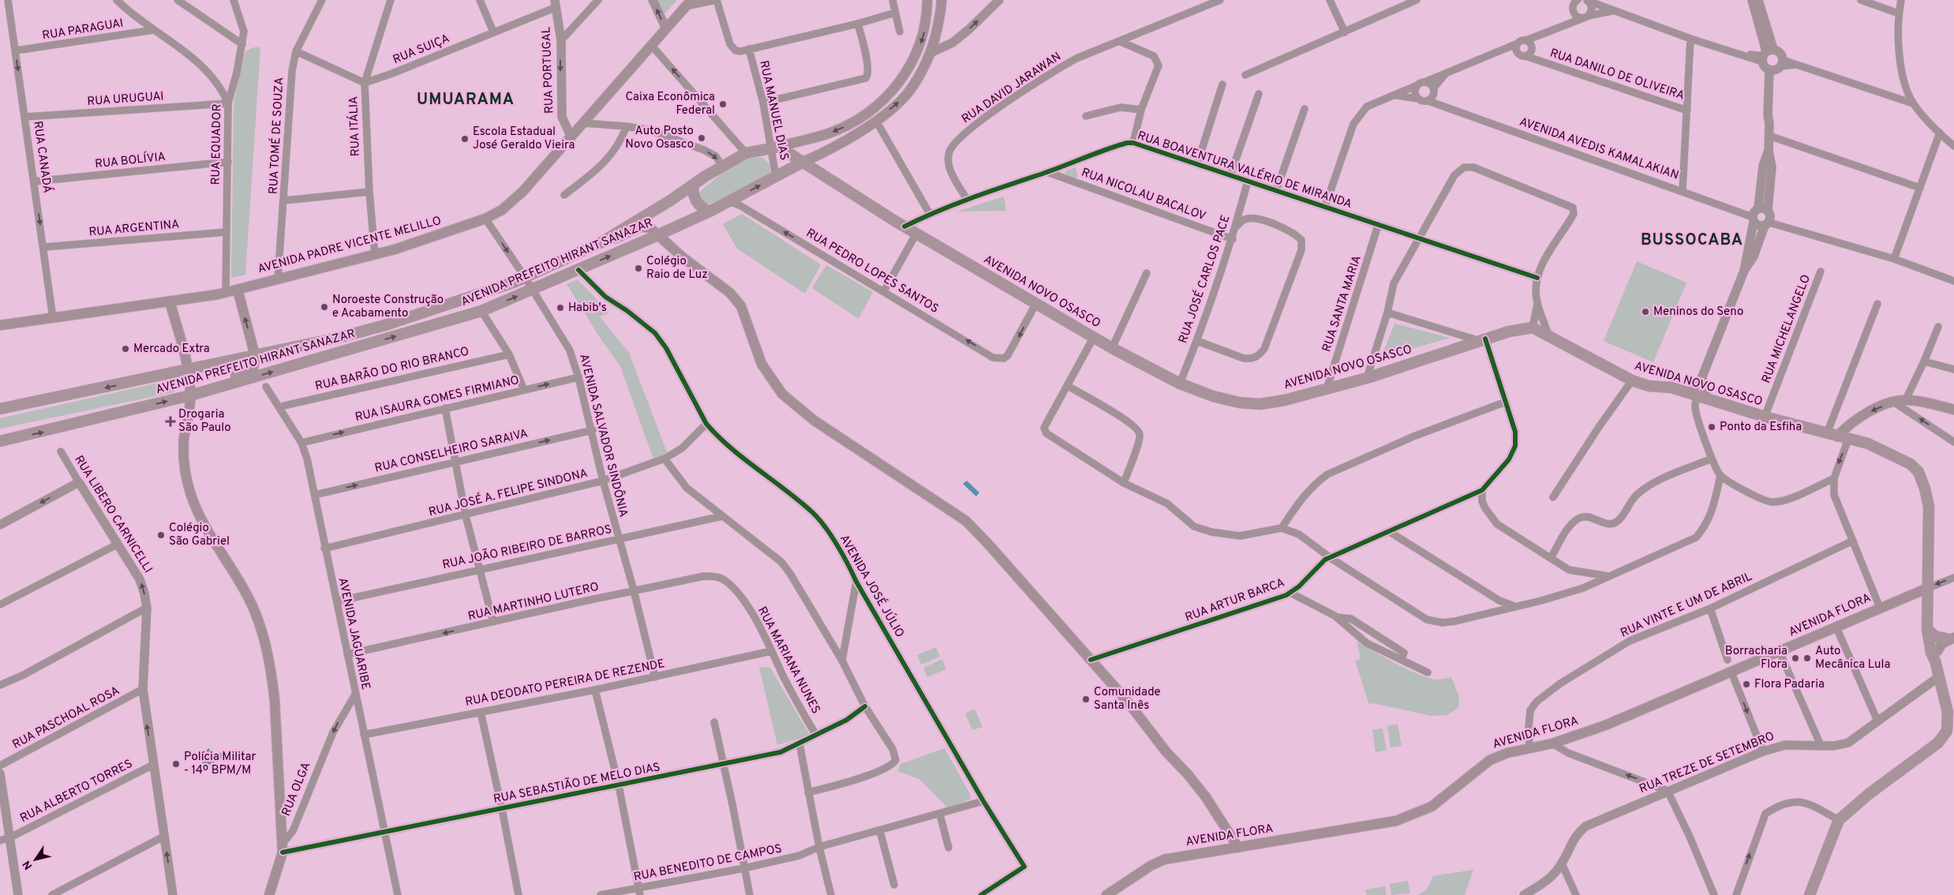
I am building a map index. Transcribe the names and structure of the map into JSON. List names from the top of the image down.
{
  "streets": {
    "main road": [
      "AVENIDA PADRE VICENTE MELILLO",
      "AVENIDA PREFEITO HIRANT SANAZAR",
      "AVENIDA NOVO OSASCO",
      "AVENIDA FLORA",
      "RUA OLGA"
    ],
    "street": [
      "RUA PARAGUAI",
      "RUA SUIÇA",
      "RUA PORTUGAL",
      "RUA DANILO DE OLIVEIRA",
      "RUA DAVID JARAWAN",
      "RUA URUGUAI",
      "RUA MANUEL DIAS",
      "RUA ITÁLIA",
      "RUA TOMÉ DE SOUZA",
      "RUA EQUADOR",
      "AVENIDA AVEDIS KAMALAKIAN",
      "RUA CANADÁ",
      "RUA BOLÍVIA",
      "RUA BOAVENTURA VALÉRIO DE MIRANDA",
      "RUA NICOLAU BACALOV",
      "RUA ARGENTINA",
      "RUA PEDRO LOPES SANTOS",
      "RUA JOSÉ CARLOS PACE",
      "RUA SANTA MARIA",
      "RUA MICHELANGELO",
      "RUA BARÃO DO RIO BRANCO",
      "RUA ISAURA GOMES FIRMIANO",
      "AVENIDA SALVADOR SINDÔNIA",
      "RUA CONSELHEIRO SARAIVA",
      "RUA JOSÉ A. FELIPE SINDONA",
      "RUA LIBERO CARNICELLI",
      "RUA JOÃO RIBEIRO DE BARROS",
      "AVENIDA JOSÉ JÚLIO",
      "RUA ARTUR BARCA",
      "RUA MARTINHO LUTERO",
      "RUA VINTE E UM DE ABRIL",
      "AVENIDA JAGUARIBE",
      "RUA MARIANA NUNES",
      "RUA DEODATO PEREIRA DE REZENDE",
      "RUA PASCHOAL ROSA",
      "RUA TREZE DE SETEMBRO",
      "RUA SEBASTIÃO DE MELO DIAS",
      "RUA ALBERTO TORRES",
      "RUA BENEDITO DE CAMPOS"
    ]
  },
  "crossings": [
    ["RUA PARAGUAI", "RUA CANADÁ"],
    ["RUA SUIÇA", "RUA PORTUGAL"],
    ["RUA SUIÇA", "RUA ITÁLIA"],
    ["RUA PORTUGAL", "AVENIDA PADRE VICENTE MELILLO"],
    ["RUA DAVID JARAWAN", "RUA BOAVENTURA VALÉRIO DE MIRANDA"],
    ["RUA URUGUAI", "RUA EQUADOR"],
    ["RUA URUGUAI", "RUA CANADÁ"],
    ["RUA MANUEL DIAS", "AVENIDA PREFEITO HIRANT SANAZAR"],
    ["RUA MANUEL DIAS", "AVENIDA NOVO OSASCO"],
    ["RUA ITÁLIA", "AVENIDA PADRE VICENTE MELILLO"],
    ["RUA TOMÉ DE SOUZA", "AVENIDA PADRE VICENTE MELILLO"],
    ["RUA EQUADOR", "RUA BOLÍVIA"],
    ["RUA EQUADOR", "RUA ARGENTINA"],
    ["RUA EQUADOR", "AVENIDA PADRE VICENTE MELILLO"],
    ["RUA CANADÁ", "RUA BOLÍVIA"],
    ["RUA CANADÁ", "RUA ARGENTINA"],
    ["RUA CANADÁ", "AVENIDA PADRE VICENTE MELILLO"],
    ["RUA BOAVENTURA VALÉRIO DE MIRANDA", "RUA NICOLAU BACALOV"],
    ["RUA BOAVENTURA VALÉRIO DE MIRANDA", "RUA JOSÉ CARLOS PACE"],
    ["RUA BOAVENTURA VALÉRIO DE MIRANDA", "AVENIDA NOVO OSASCO"],
    ["RUA BOAVENTURA VALÉRIO DE MIRANDA", "RUA SANTA MARIA"],
    ["RUA NICOLAU BACALOV", "RUA JOSÉ CARLOS PACE"],
    ["AVENIDA PADRE VICENTE MELILLO", "AVENIDA SALVADOR SINDÔNIA"],
    ["AVENIDA PREFEITO HIRANT SANAZAR", "RUA PEDRO LOPES SANTOS"],
    ["AVENIDA PREFEITO HIRANT SANAZAR", "AVENIDA NOVO OSASCO"],
    ["AVENIDA PREFEITO HIRANT SANAZAR", "AVENIDA SALVADOR SINDÔNIA"],
    ["AVENIDA PREFEITO HIRANT SANAZAR", "AVENIDA JOSÉ JÚLIO"],
    ["RUA PEDRO LOPES SANTOS", "AVENIDA NOVO OSASCO"],
    ["RUA JOSÉ CARLOS PACE", "AVENIDA NOVO OSASCO"],
    ["AVENIDA NOVO OSASCO", "RUA SANTA MARIA"],
    ["AVENIDA NOVO OSASCO", "RUA MICHELANGELO"],
    ["AVENIDA NOVO OSASCO", "AVENIDA FLORA"],
    ["AVENIDA NOVO OSASCO", "RUA TREZE DE SETEMBRO"],
    ["RUA BARÃO DO RIO BRANCO", "AVENIDA JAGUARIBE"],
    ["RUA ISAURA GOMES FIRMIANO", "AVENIDA SALVADOR SINDÔNIA"],
    ["RUA ISAURA GOMES FIRMIANO", "AVENIDA JAGUARIBE"],
    ["AVENIDA SALVADOR SINDÔNIA", "RUA CONSELHEIRO SARAIVA"],
    ["AVENIDA SALVADOR SINDÔNIA", "RUA JOSÉ A. FELIPE SINDONA"],
    ["AVENIDA SALVADOR SINDÔNIA", "RUA JOÃO RIBEIRO DE BARROS"],
    ["AVENIDA SALVADOR SINDÔNIA", "RUA MARTINHO LUTERO"],
    ["AVENIDA SALVADOR SINDÔNIA", "RUA DEODATO PEREIRA DE REZENDE"],
    ["RUA CONSELHEIRO SARAIVA", "AVENIDA JAGUARIBE"],
    ["RUA JOSÉ A. FELIPE SINDONA", "AVENIDA JOSÉ JÚLIO"],
    ["RUA JOSÉ A. FELIPE SINDONA", "AVENIDA JAGUARIBE"],
    ["RUA LIBERO CARNICELLI", "RUA PASCHOAL ROSA"],
    ["RUA LIBERO CARNICELLI", "RUA ALBERTO TORRES"],
    ["RUA JOÃO RIBEIRO DE BARROS", "AVENIDA JAGUARIBE"],
    ["AVENIDA JOSÉ JÚLIO", "RUA BENEDITO DE CAMPOS"],
    ["RUA MARTINHO LUTERO", "AVENIDA JAGUARIBE"],
    ["RUA MARTINHO LUTERO", "RUA MARIANA NUNES"],
    ["RUA VINTE E UM DE ABRIL", "AVENIDA FLORA"],
    ["AVENIDA JAGUARIBE", "RUA DEODATO PEREIRA DE REZENDE"],
    ["AVENIDA JAGUARIBE", "RUA SEBASTIÃO DE MELO DIAS"],
    ["AVENIDA JAGUARIBE", "RUA OLGA"],
    ["RUA MARIANA NUNES", "RUA DEODATO PEREIRA DE REZENDE"],
    ["RUA MARIANA NUNES", "RUA SEBASTIÃO DE MELO DIAS"],
    ["RUA SEBASTIÃO DE MELO DIAS", "RUA OLGA"]
  ],
  "one_way": [
    "RUA PORTUGAL",
    "RUA CANADÁ",
    "RUA PEDRO LOPES SANTOS",
    "RUA ISAURA GOMES FIRMIANO",
    "RUA CONSELHEIRO SARAIVA",
    "RUA LIBERO CARNICELLI",
    "RUA MARTINHO LUTERO",
    "RUA OLGA"
  ],
  "districts": ["UMUARAMA", "BUSSOCABA"],
  "places": {
    "other": [
      "Caixa Econômica Federal",
      "Auto Posto Novo Osasco",
      "Escola Estadual José Geraldo Vieira",
      "Colégio Raio de Luz",
      "Noroeste Construção e Acabamento",
      "Habib's",
      "Meninos do Seno",
      "Mercado Extra",
      "Ponto da Esfiha",
      "Colégio São Gabriel",
      "Borracharia Flora",
      "Auto Mecânica Lula",
      "Flora Padaria",
      "Comunidade Santa Inês",
      "Polícia Militar - 14º BPM/M"
    ],
    "health": ["Drogaria São Paulo"]
  },
  "north": "bottom left"
}
